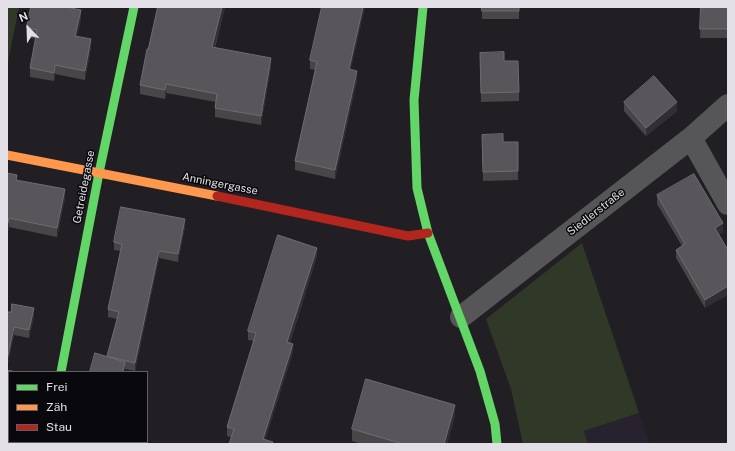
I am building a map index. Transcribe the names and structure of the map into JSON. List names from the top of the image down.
{
  "streets": {
    "street": ["Anningergasse", "Getreidegasse", "Siedlerstraße"]
  },
  "crossings": [
    ["Anningergasse", "Getreidegasse"]
  ],
  "legend": ["Frei", "Zäh", "Stau"],
  "north": "top left"
}
